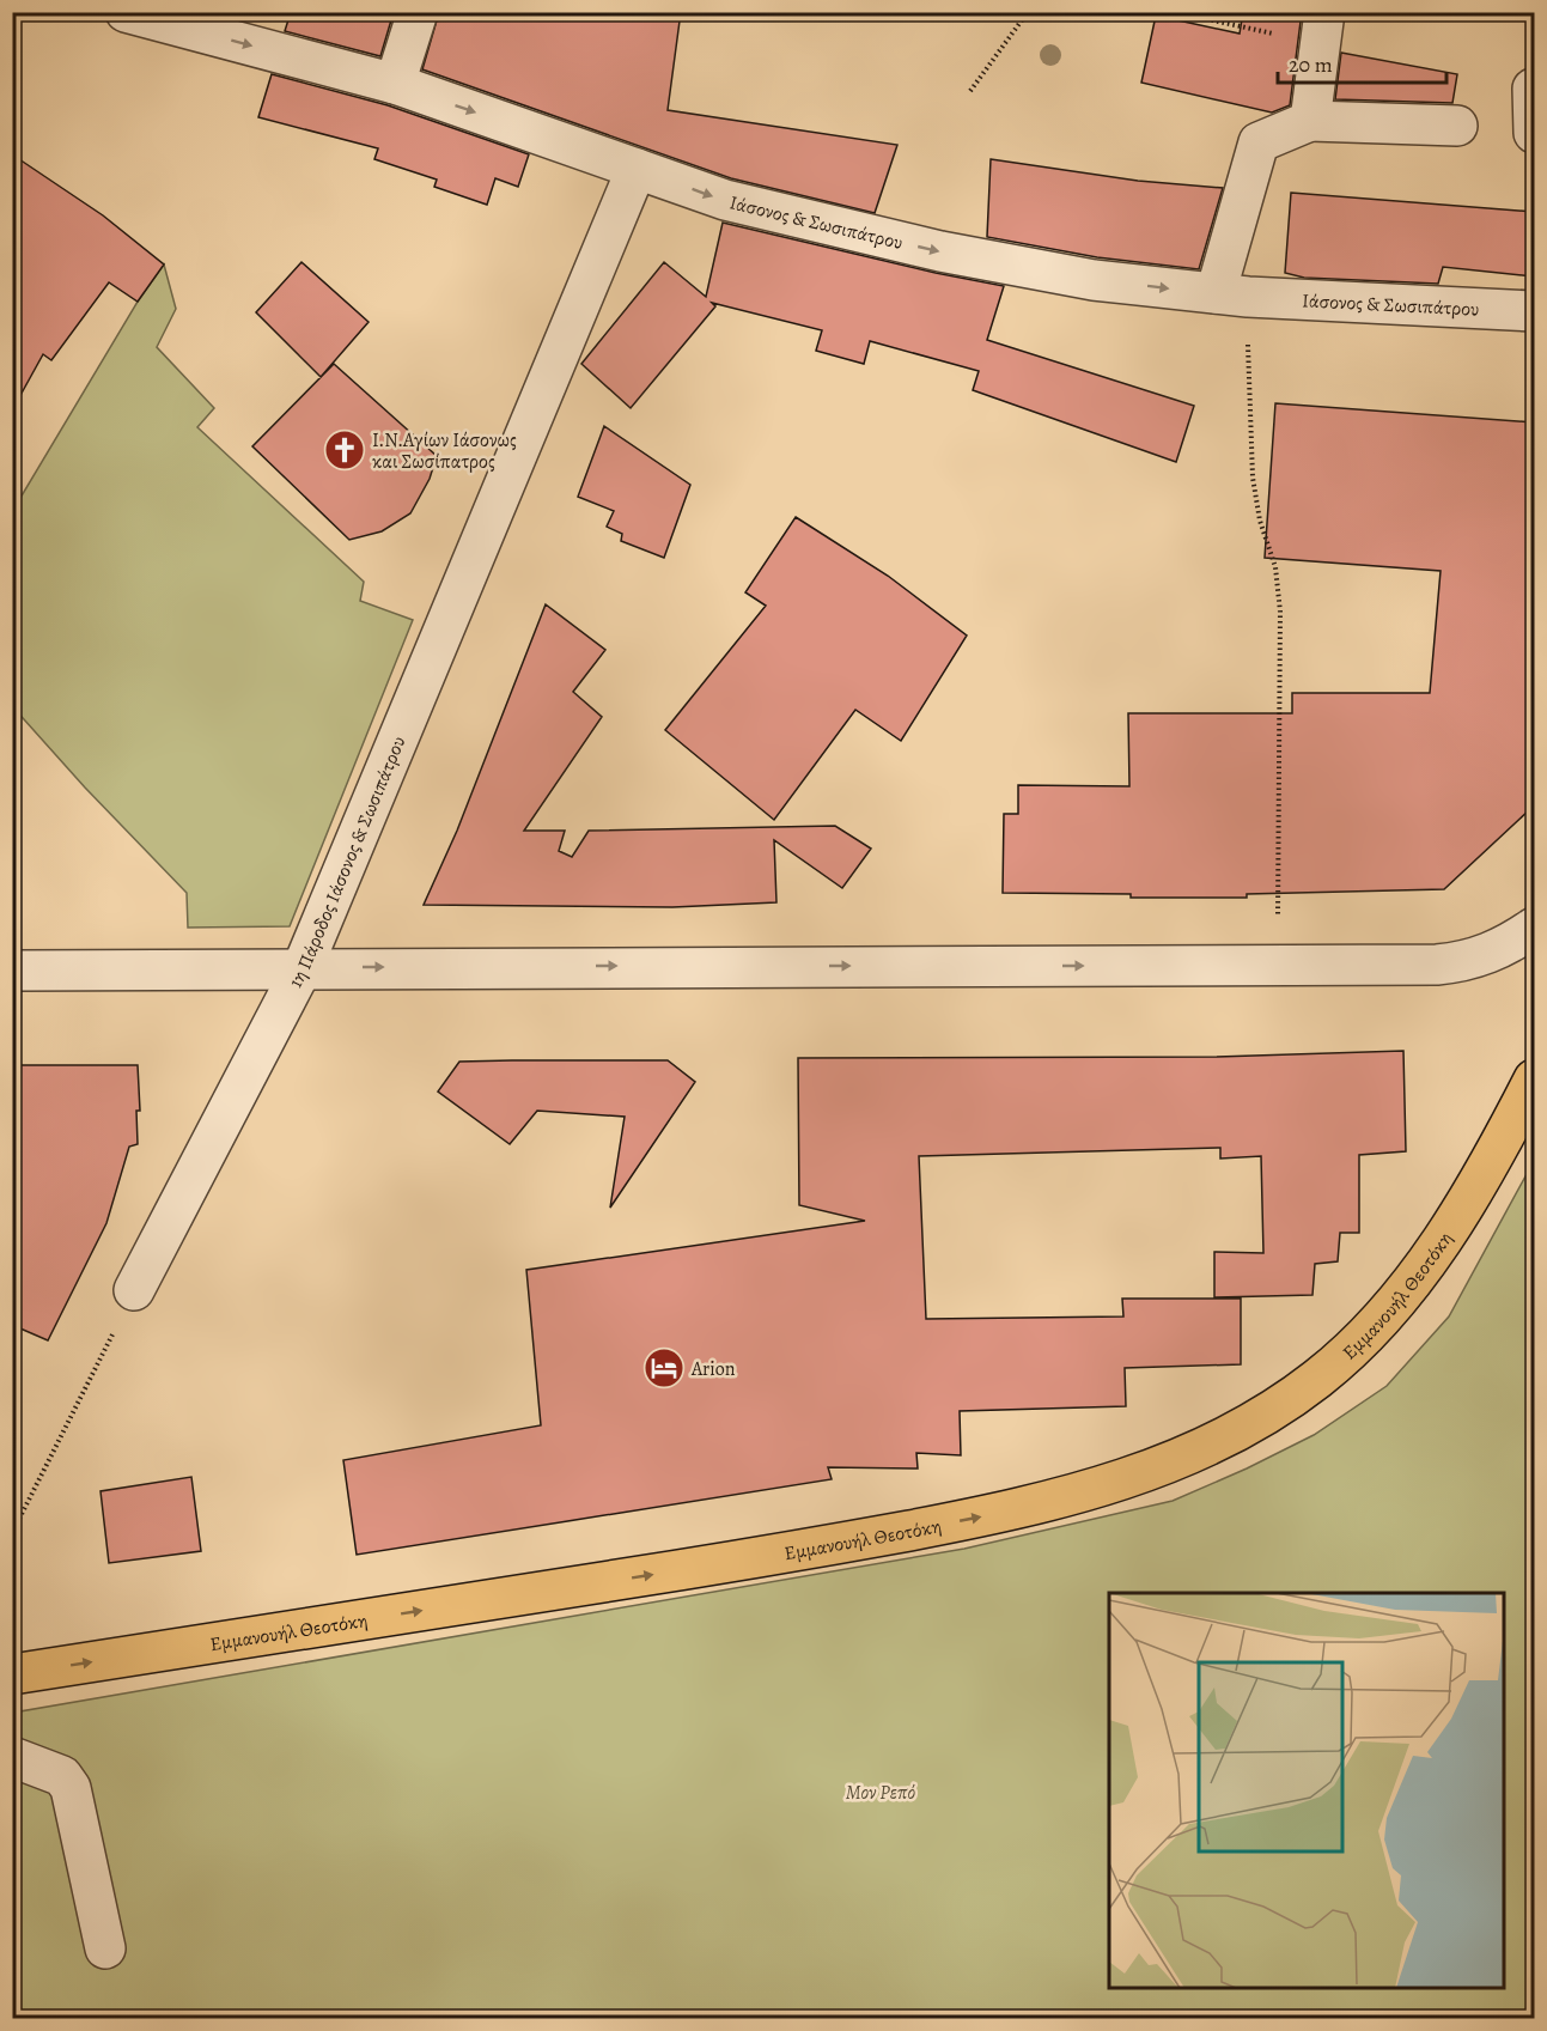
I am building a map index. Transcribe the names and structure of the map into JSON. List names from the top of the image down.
{
  "streets": {
    "main road": ["Εμμανουήλ Θεοτόκη"],
    "street": ["Ιάσονος & Σωσιπάτρου", "1η Πάροδος Ιάσονος & Σωσιπάτρου"]
  },
  "crossings": [
    ["Ιάσονος & Σωσιπάτρου", "1η Πάροδος Ιάσονος & Σωσιπάτρου"]
  ],
  "one_way": ["Ιάσονος & Σωσιπάτρου", "Εμμανουήλ Θεοτόκη"],
  "parks": ["Μον Ρεπό"],
  "places": {
    "church": ["Ι.Ν.Αγίων Ιάσονως και Σωσίπατρος"],
    "hotel": ["Arion"]
  },
  "scale_bar": "20 m"
}
